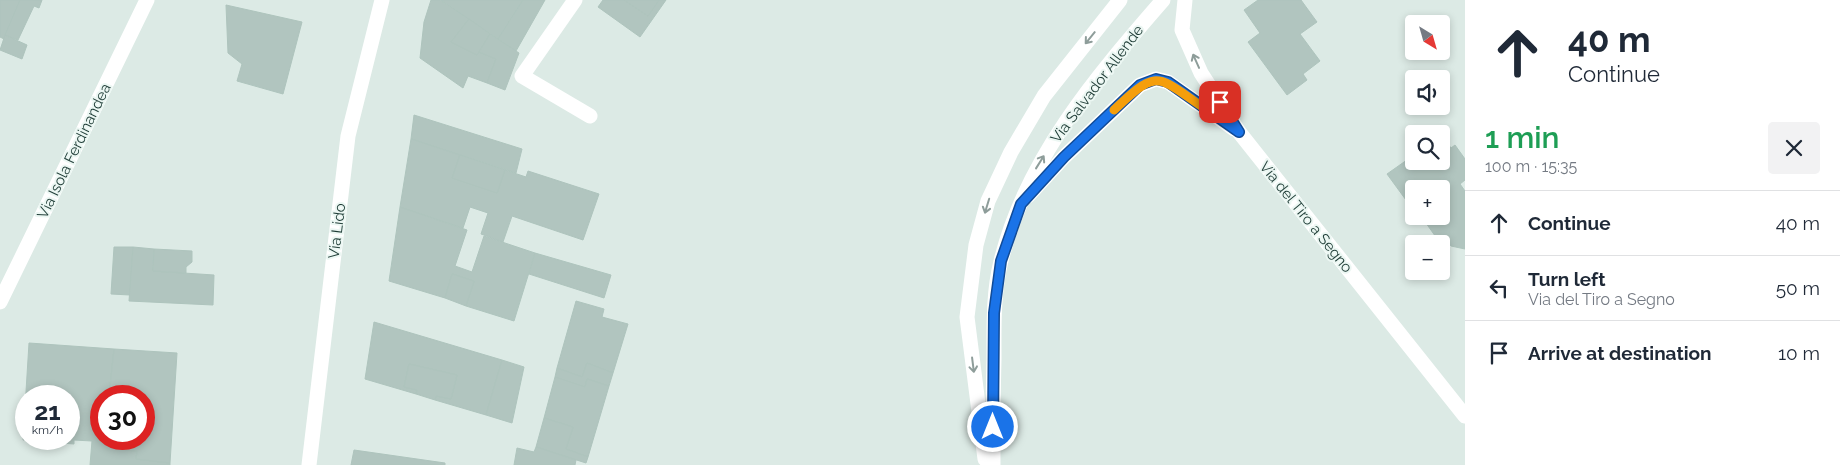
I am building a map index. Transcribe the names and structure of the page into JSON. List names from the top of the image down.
{
  "streets": {
    "street": [
      "Via Salvador Allende",
      "Via Isola Ferdinandea",
      "Via del Tiro a Segno",
      "Via Lido"
    ]
  },
  "north": "bottom right",
  "page": {
    "turn": ["40 m", "Continue"],
    "map_buttons": ["+", "−"],
    "heading": ["1 min", "100 m · 15:35"],
    "list": [
      {
        "name": "Continue",
        "value": "40 m"
      },
      {
        "name": "Turn left",
        "note": "Via del Tiro a Segno",
        "value": "50 m"
      },
      {
        "name": "Arrive at destination",
        "value": "10 m"
      }
    ],
    "speed": "21 km/h",
    "limit": "30"
  }
}
